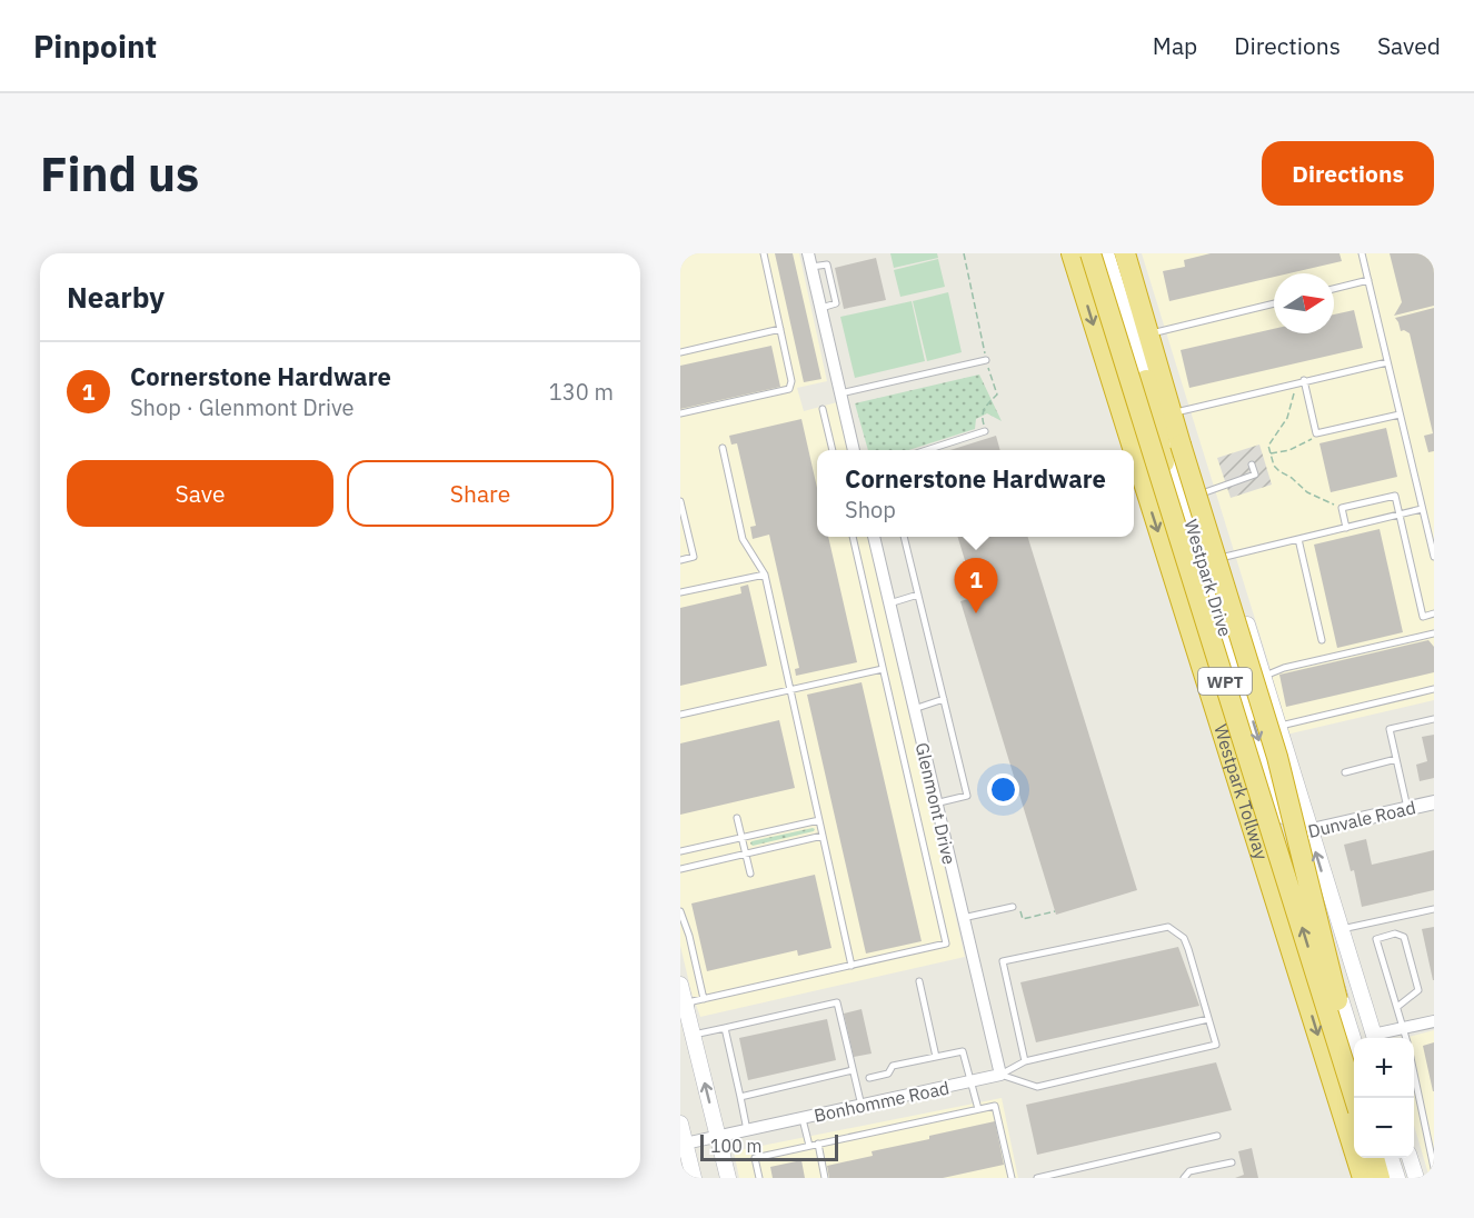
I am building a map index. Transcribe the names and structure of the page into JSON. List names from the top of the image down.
{
  "streets": {
    "highway": ["WPT", "Westpark Tollway"],
    "main road": ["Westpark Drive"],
    "street": ["Glenmont Drive", "Dunvale Road", "Bonhomme Road"]
  },
  "crossings": [
    ["Westpark Drive", "Dunvale Road"],
    ["Glenmont Drive", "Bonhomme Road"]
  ],
  "scale_bar": "100 m",
  "north": "right",
  "page": {
    "header": "Pinpoint",
    "nav": ["Map", "Directions", "Saved"],
    "buttons": [
      "Directions",
      ["Save", "Share"]
    ],
    "title": "Find us",
    "heading": "Nearby",
    "list": [
      {
        "mark": "1",
        "name": "Cornerstone Hardware",
        "note": "Shop · Glenmont Drive",
        "value": "130 m"
      }
    ],
    "popup": ["Cornerstone Hardware", "Shop"],
    "pins": "1",
    "map_buttons": ["+", "−"],
    "scale": "100 m"
  }
}
